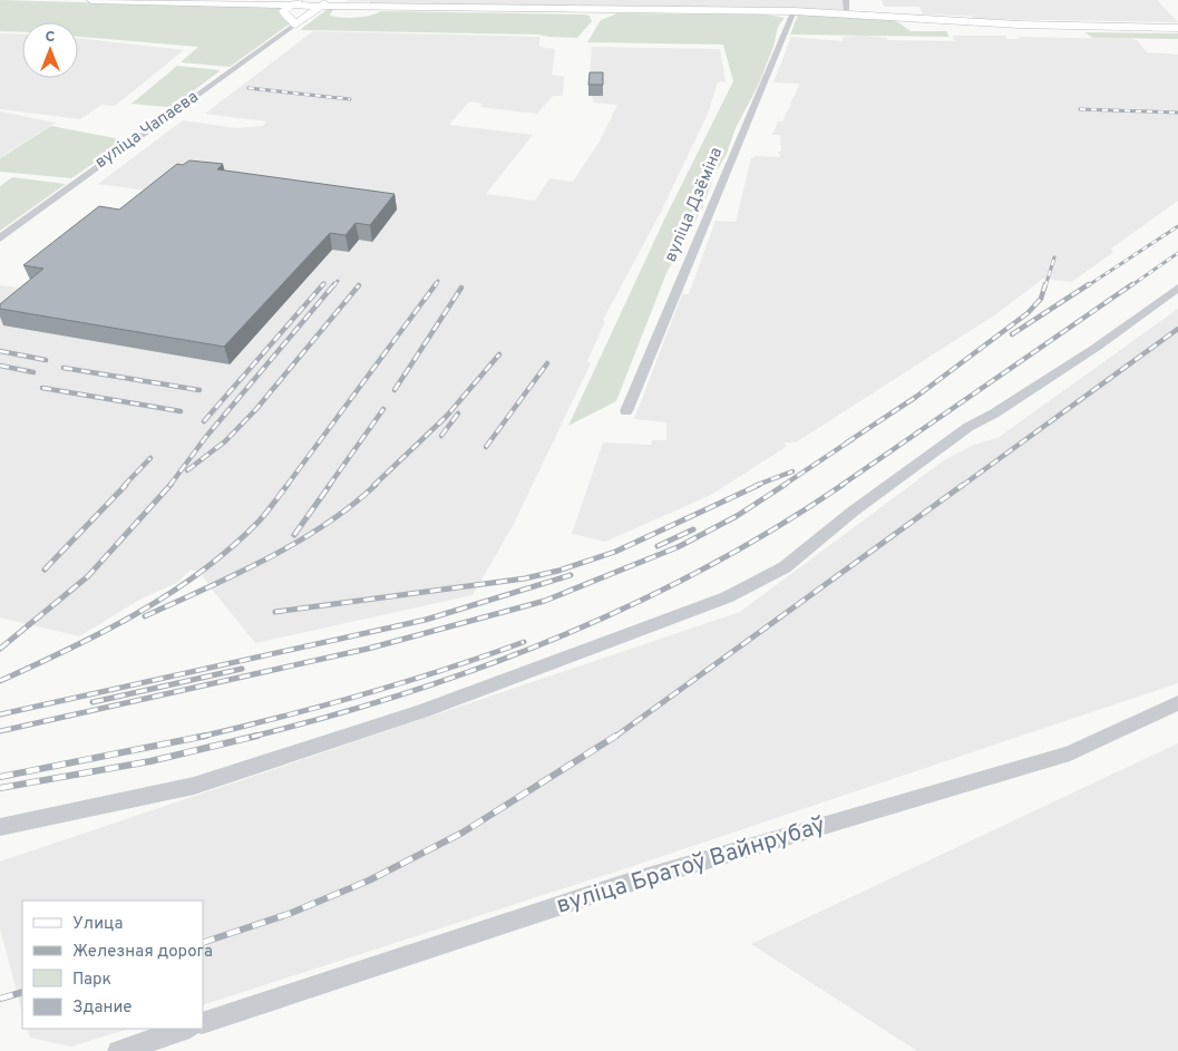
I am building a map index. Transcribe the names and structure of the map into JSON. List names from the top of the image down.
{
  "streets": {
    "main road": ["вуліца Чапаева"],
    "street": ["вуліца Дзёміна", "вуліца Братоў Вайнрубаў"]
  },
  "legend": [
    "Улица",
    "Железная дорога",
    "Парк",
    "Здание"
  ],
  "north": "top"
}
